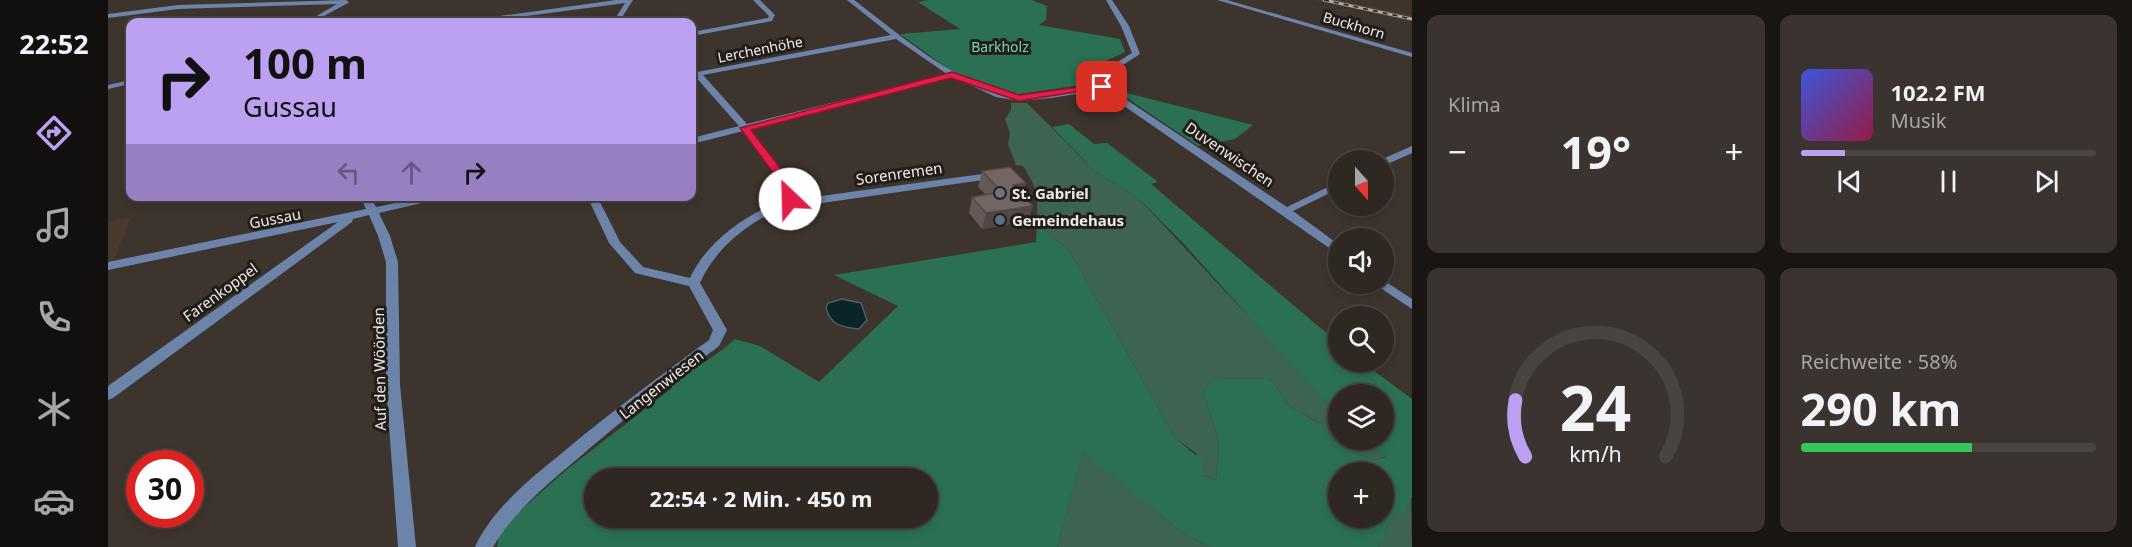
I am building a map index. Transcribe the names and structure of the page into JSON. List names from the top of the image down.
{
  "streets": {
    "street": [
      "Buckhorn",
      "Lerchenhöhe",
      "Duvenwischen",
      "Sorenremen",
      "Gussau",
      "Farenkoppel",
      "Auf den Wöörden",
      "Langenwiesen"
    ]
  },
  "crossings": [
    ["Gussau", "Farenkoppel"],
    ["Gussau", "Auf den Wöörden"]
  ],
  "parks": ["Barkholz"],
  "places": ["St. Gabriel", "Gemeindehaus"],
  "north": "bottom",
  "page": {
    "tabs": "22:52",
    "tile": [
      "Klima",
      ["Reichweite · 58%", "290 km"]
    ],
    "turn": ["100 m", "Gussau"],
    "song": ["102.2 FM", "Musik"],
    "heat": ["−", "19°", "+"],
    "map_buttons": "+",
    "limit": "30",
    "trip": "22:54 · 2 Min. · 450 m",
    "gauge": ["24", "km/h"]
  }
}
